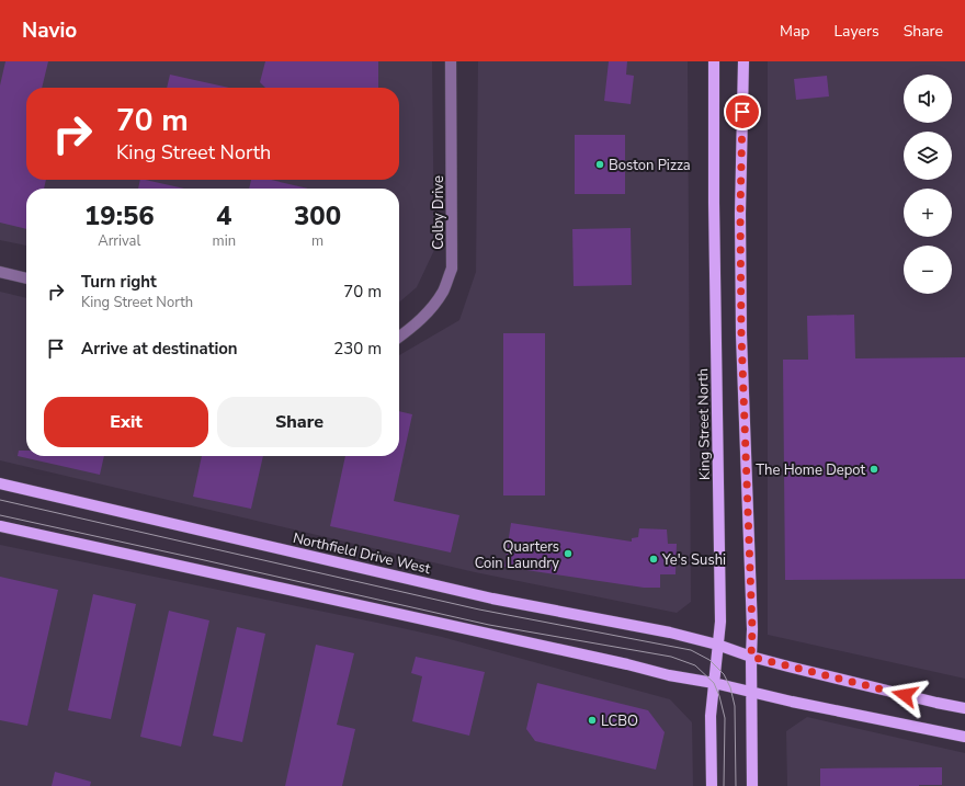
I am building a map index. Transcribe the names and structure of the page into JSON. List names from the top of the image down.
{
  "streets": {
    "main road": ["King Street North", "Northfield Drive West"],
    "street": ["Colby Drive"]
  },
  "crossings": [
    ["King Street North", "Northfield Drive West"]
  ],
  "places": [
    "Boston Pizza",
    "The Home Depot",
    "Quarters Coin Laundry",
    "Ye's Sushi",
    "LCBO"
  ],
  "page": {
    "header": "Navio",
    "nav": ["Map", "Layers", "Share"],
    "map_buttons": ["+", "−"],
    "turn": ["70 m", "King Street North"],
    "eta": [
      "19:56",
      "Arrival",
      "4",
      "min",
      "300",
      "m"
    ],
    "list": [
      {
        "name": "Turn right",
        "note": "King Street North",
        "value": "70 m"
      },
      {
        "name": "Arrive at destination",
        "value": "230 m"
      }
    ],
    "buttons": ["Exit", "Share"]
  }
}
